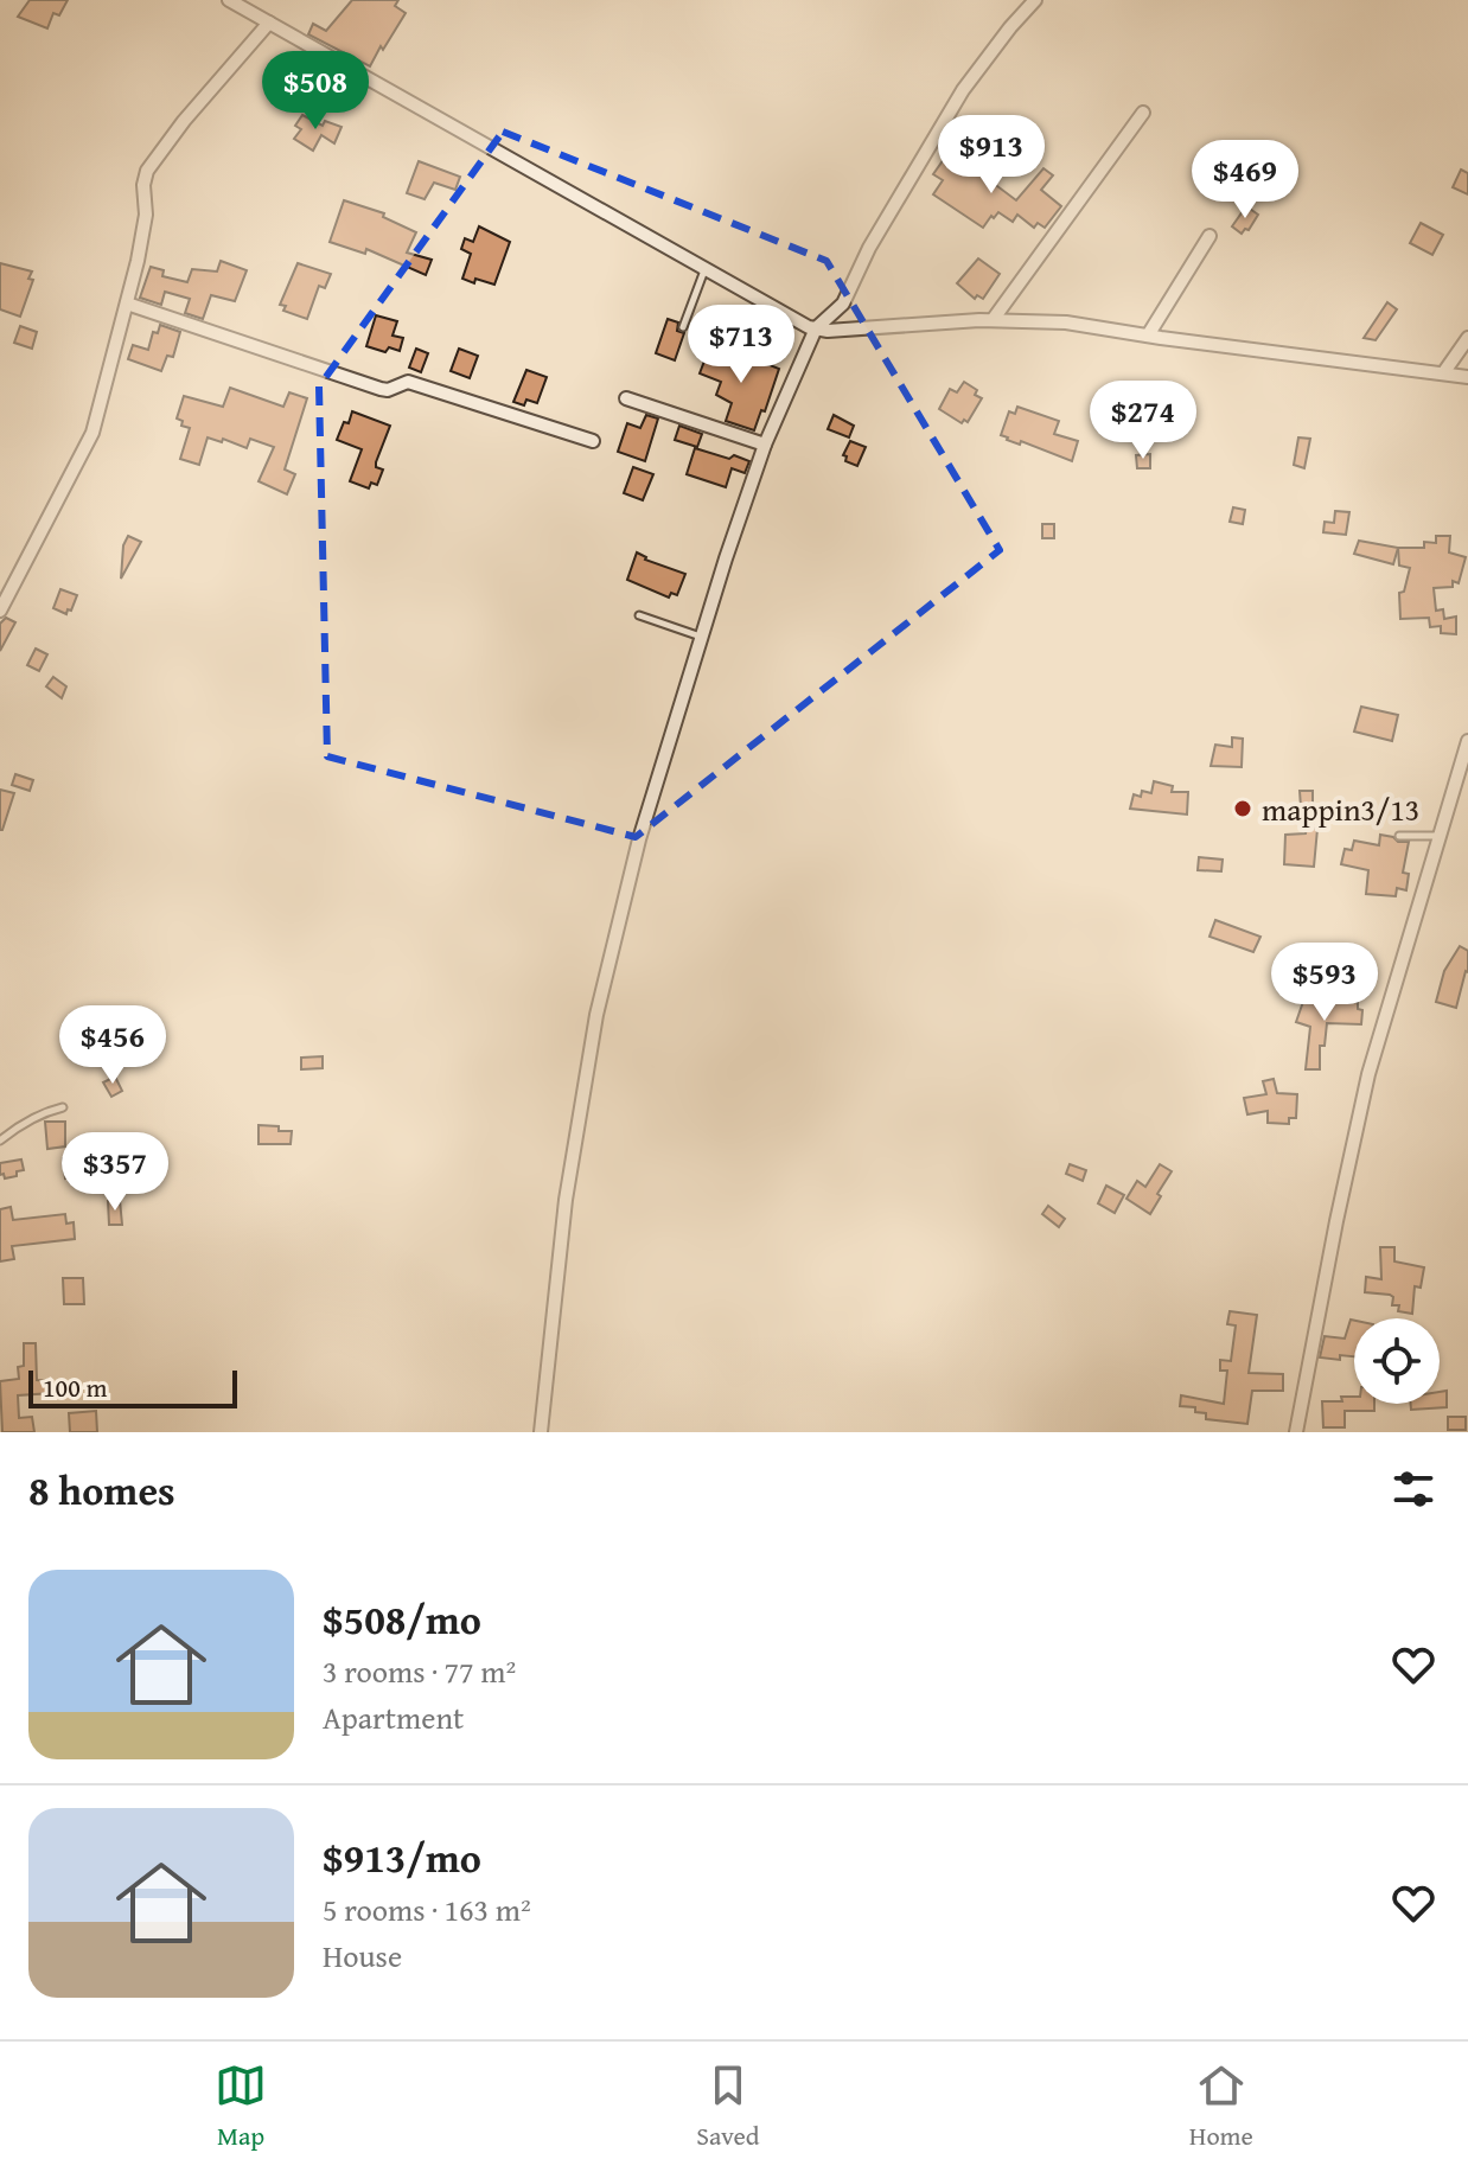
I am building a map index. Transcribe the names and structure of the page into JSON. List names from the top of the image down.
{
  "places": ["mappin3/13"],
  "scale_bar": "100 m",
  "page": {
    "price": [
      "$508",
      "$913",
      "$469",
      "$713",
      "$274",
      "$593",
      "$456",
      "$357"
    ],
    "scale": "100 m",
    "heading": "8 homes",
    "list": [
      {
        "name": "$508/mo",
        "note": "3 rooms · 77 m² · Apartment"
      },
      {
        "name": "$913/mo",
        "note": "5 rooms · 163 m² · House"
      }
    ],
    "tabs": ["Map", "Saved", "Home"]
  }
}
